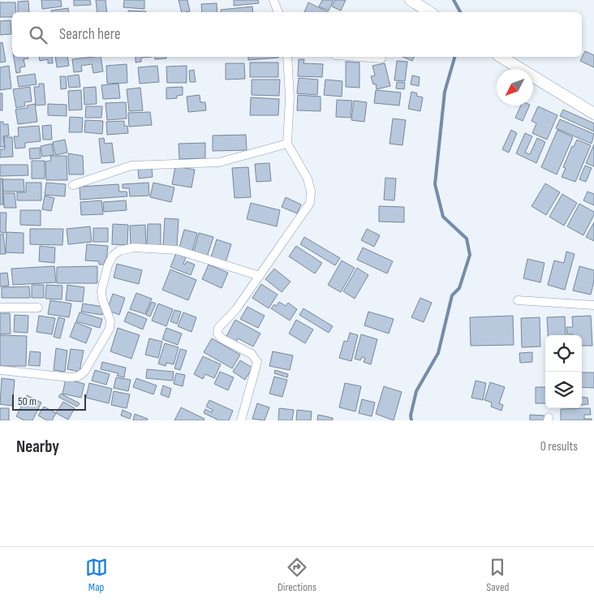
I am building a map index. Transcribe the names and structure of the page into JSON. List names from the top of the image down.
{
  "scale_bar": "50 m",
  "north": "bottom left",
  "page": {
    "search": "Search here",
    "scale": "50 m",
    "heading": ["Nearby", "0 results"],
    "nav": ["Map", "Directions", "Saved"]
  }
}
